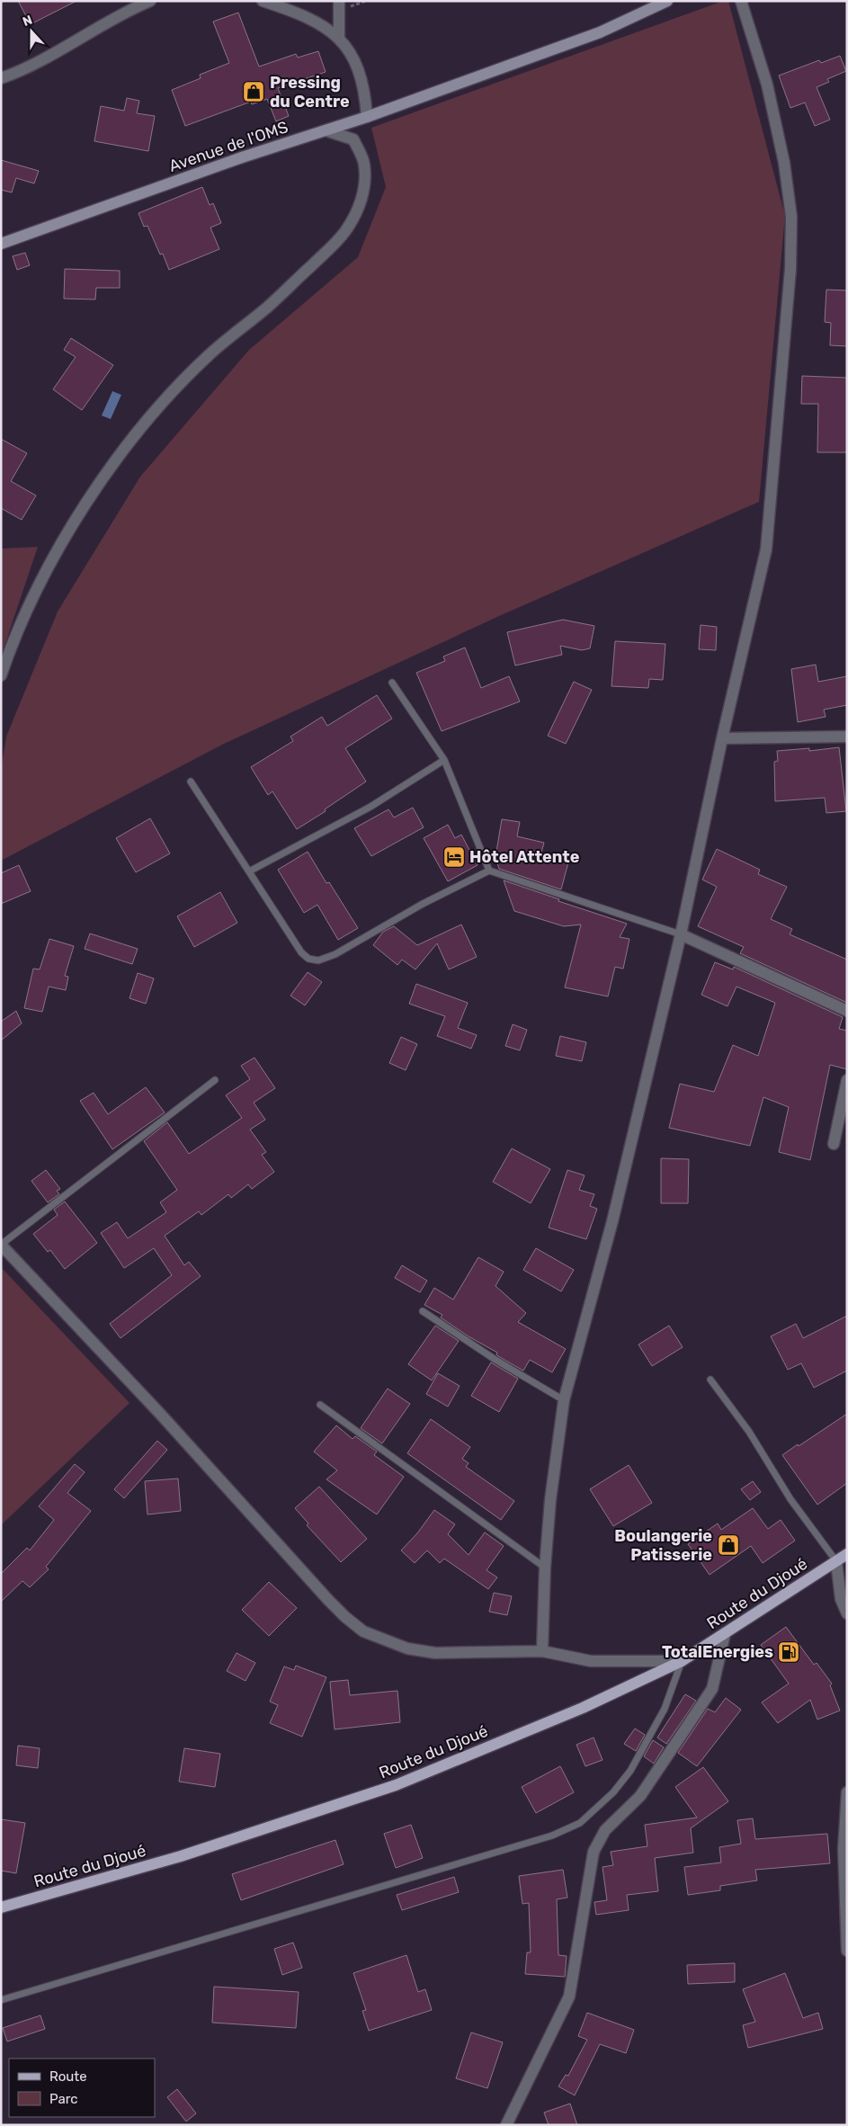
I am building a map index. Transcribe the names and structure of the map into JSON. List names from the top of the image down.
{
  "streets": {
    "main road": ["Route du Djoué"],
    "street": ["Avenue de l'OMS"]
  },
  "places": {
    "shop": ["Pressing du Centre", "Boulangerie Patisserie"],
    "hotel": ["Hôtel Attente"],
    "fuel station": ["TotalEnergies"]
  },
  "legend": ["Route", "Parc"],
  "north": "top"
}
